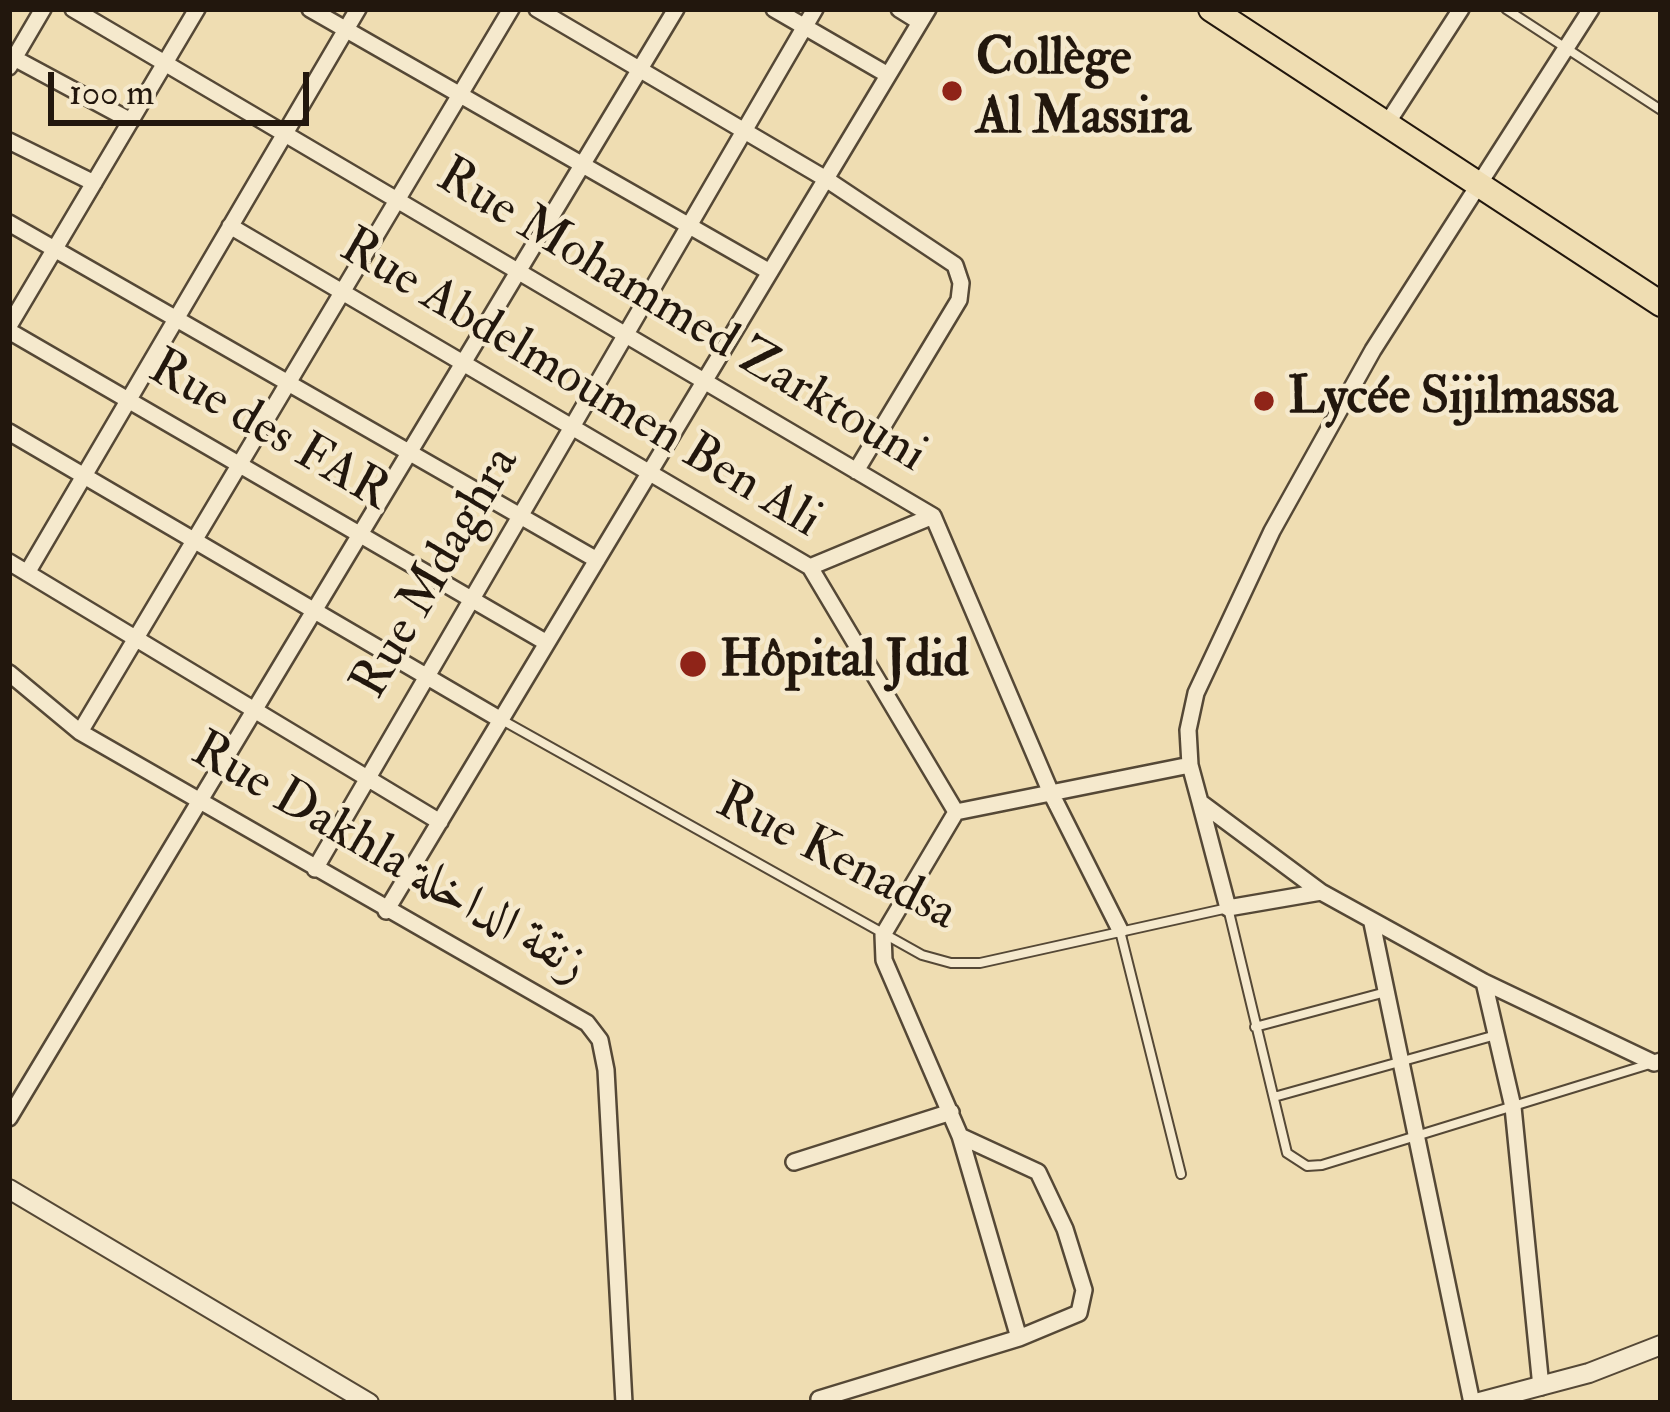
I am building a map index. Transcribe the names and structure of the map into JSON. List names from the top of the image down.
{
  "streets": {
    "street": [
      "Rue Mohammed Zarktouni",
      "Rue Abdelmoumen Ben Ali",
      "Rue des FAR",
      "Rue Mdaghra",
      "Rue Dakhla زنقة الداخلة"
    ],
    "lane": ["Rue Kenadsa"]
  },
  "crossings": [
    ["Rue Mohammed Zarktouni", "Rue Mdaghra"],
    ["Rue Abdelmoumen Ben Ali", "Rue Mdaghra"],
    ["Rue des FAR", "Rue Mdaghra"],
    ["Rue Mdaghra", "Rue Dakhla زنقة الداخلة"]
  ],
  "places": ["Collège Al Massira", "Lycée Sijilmassa", "Hôpital Jdid"],
  "scale_bar": "100 m"
}
